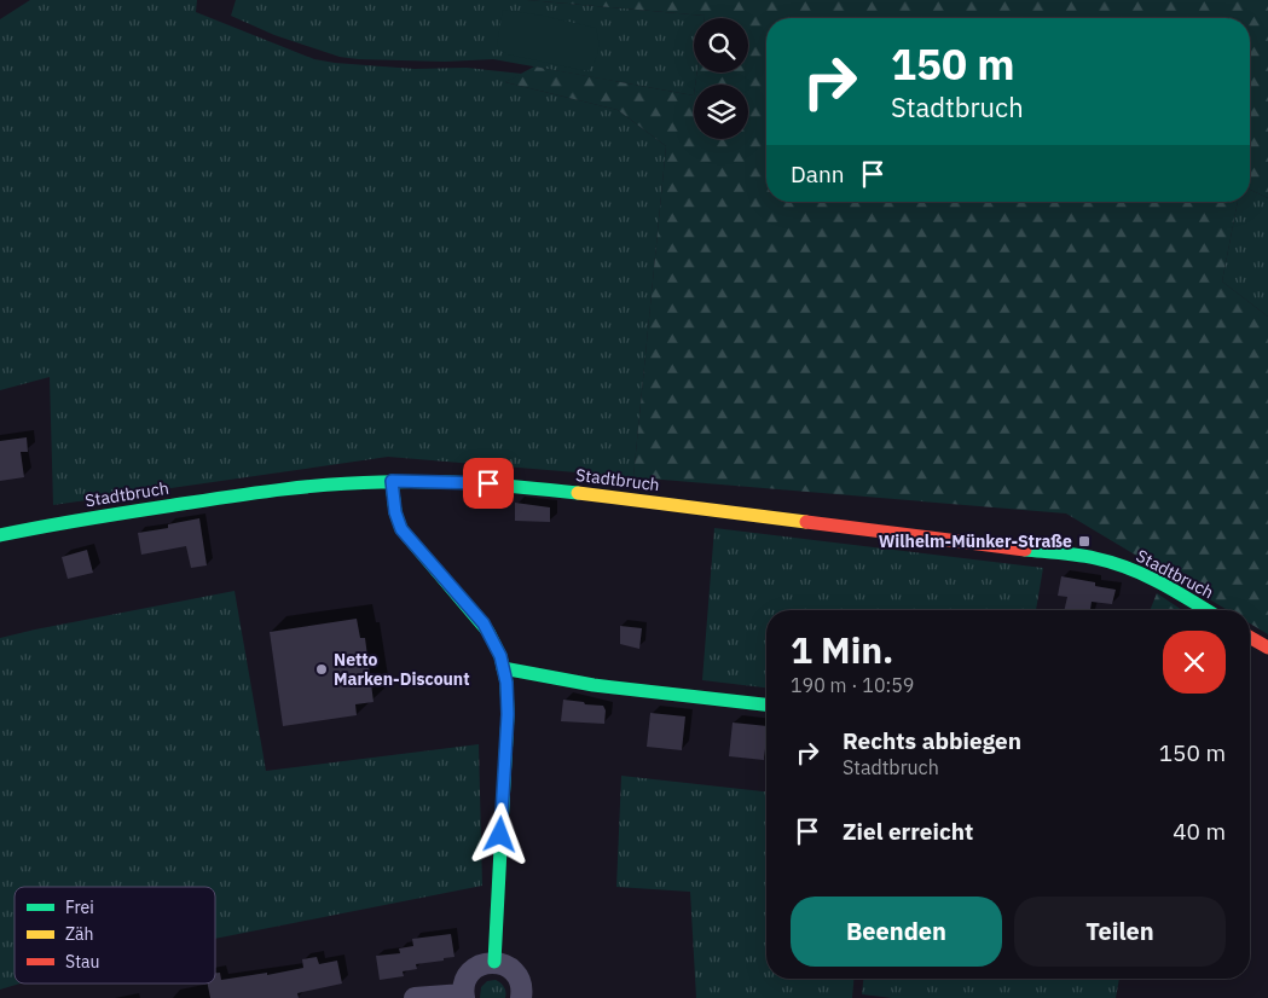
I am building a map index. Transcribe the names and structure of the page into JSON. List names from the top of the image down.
{
  "streets": {
    "street": ["Stadtbruch"]
  },
  "places": {
    "transit": ["Wilhelm-Münker-Straße"],
    "other": ["Netto Marken-Discount"]
  },
  "legend": ["Frei", "Zäh", "Stau"],
  "page": {
    "turn": ["150 m", "Stadtbruch"],
    "then": "Dann",
    "heading": ["1 Min.", "190 m · 10:59"],
    "list": [
      {
        "name": "Rechts abbiegen",
        "note": "Stadtbruch",
        "value": "150 m"
      },
      {
        "name": "Ziel erreicht",
        "value": "40 m"
      }
    ],
    "buttons": ["Beenden", "Teilen"]
  }
}
